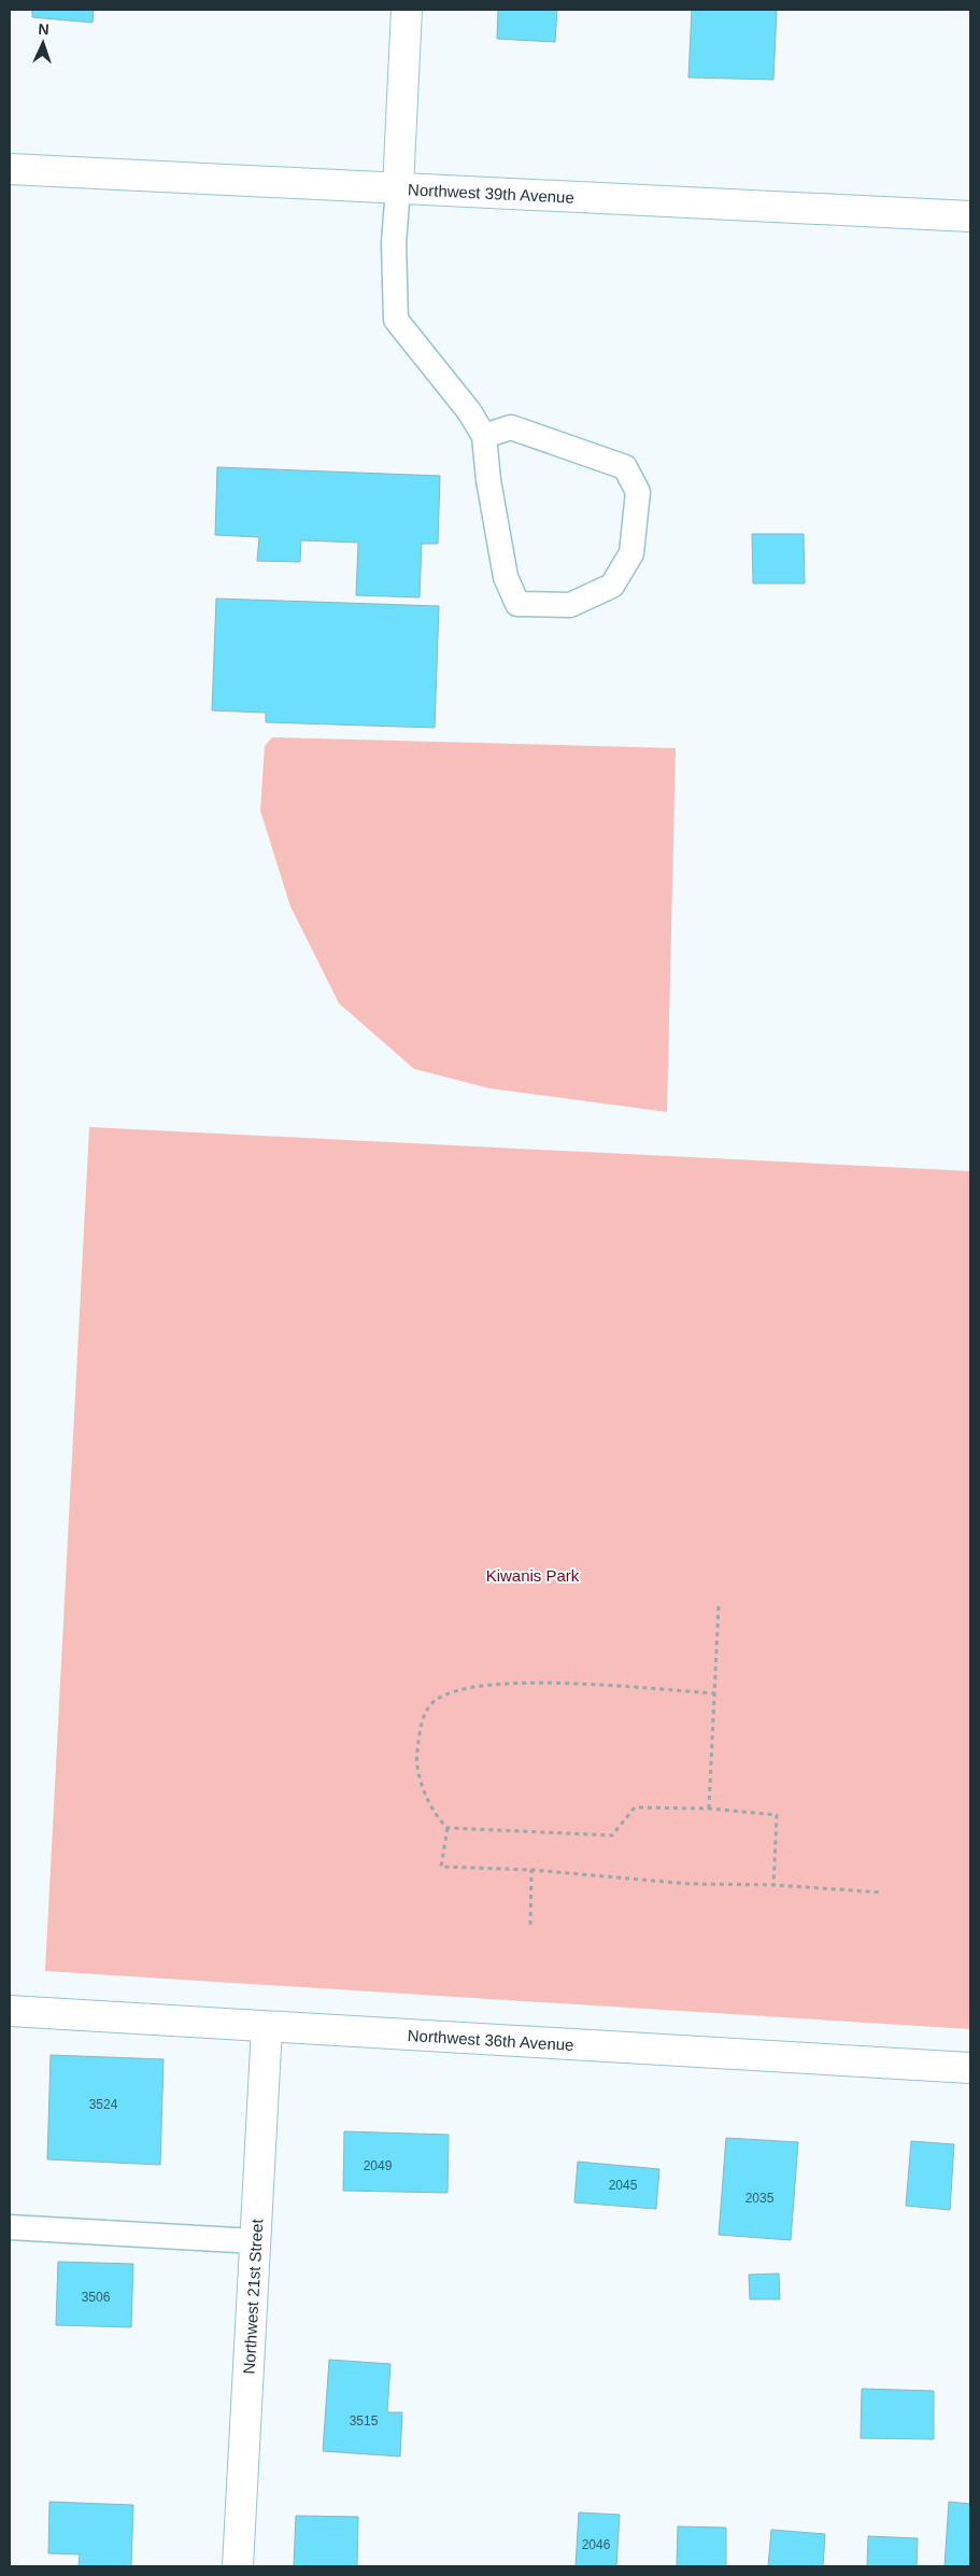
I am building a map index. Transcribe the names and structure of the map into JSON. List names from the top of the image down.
{
  "streets": {
    "street": ["Northwest 39th Avenue", "Northwest 36th Avenue", "Northwest 21st Street"]
  },
  "crossings": [
    ["Northwest 36th Avenue", "Northwest 21st Street"]
  ],
  "parks": ["Kiwanis Park"],
  "house_numbers": [
    "3524",
    "2049",
    "2045",
    "2035",
    "3506",
    "3515",
    "2046"
  ],
  "north": "top"
}
